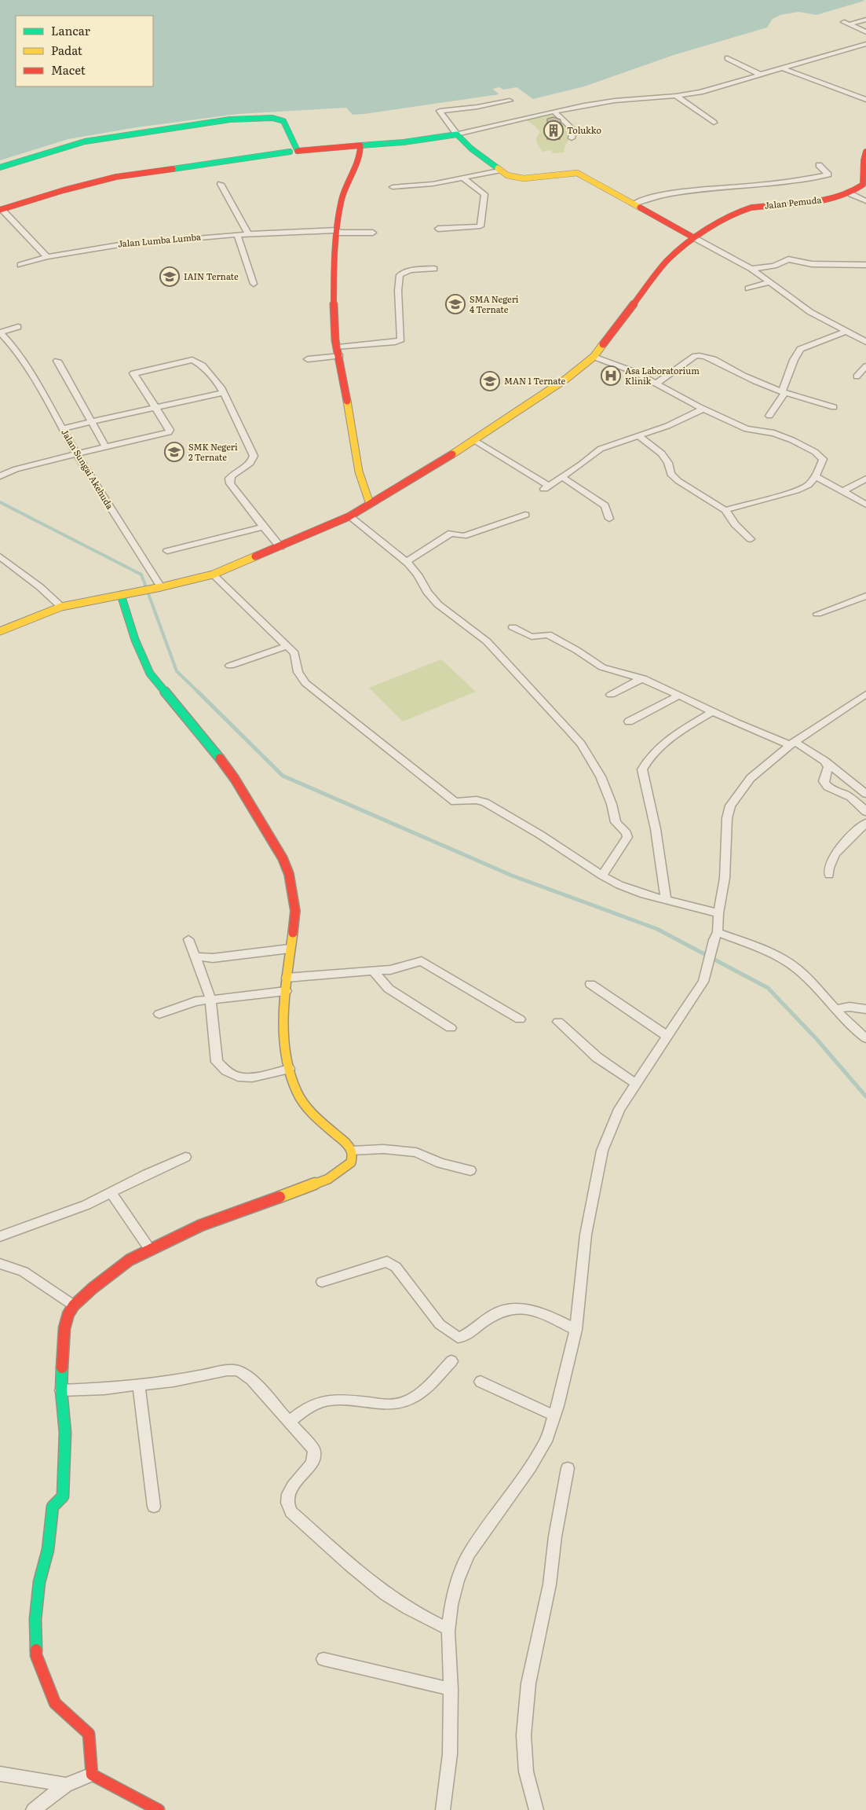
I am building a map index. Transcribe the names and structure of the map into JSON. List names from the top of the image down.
{
  "streets": {
    "main road": ["Jalan Pemuda"],
    "street": ["Jalan Lumba Lumba", "Jalan Sungai Akehuda"]
  },
  "crossings": [
    ["Jalan Pemuda", "Jalan Sungai Akehuda"]
  ],
  "places": {
    "building": ["Tolukko"],
    "school or university": [
      "IAIN Ternate",
      "SMA Negeri 4 Ternate",
      "MAN 1 Ternate",
      "SMK Negeri 2 Ternate"
    ],
    "hospital": ["Asa Laboratorium Klinik"]
  },
  "legend": ["Lancar", "Padat", "Macet"]
}
